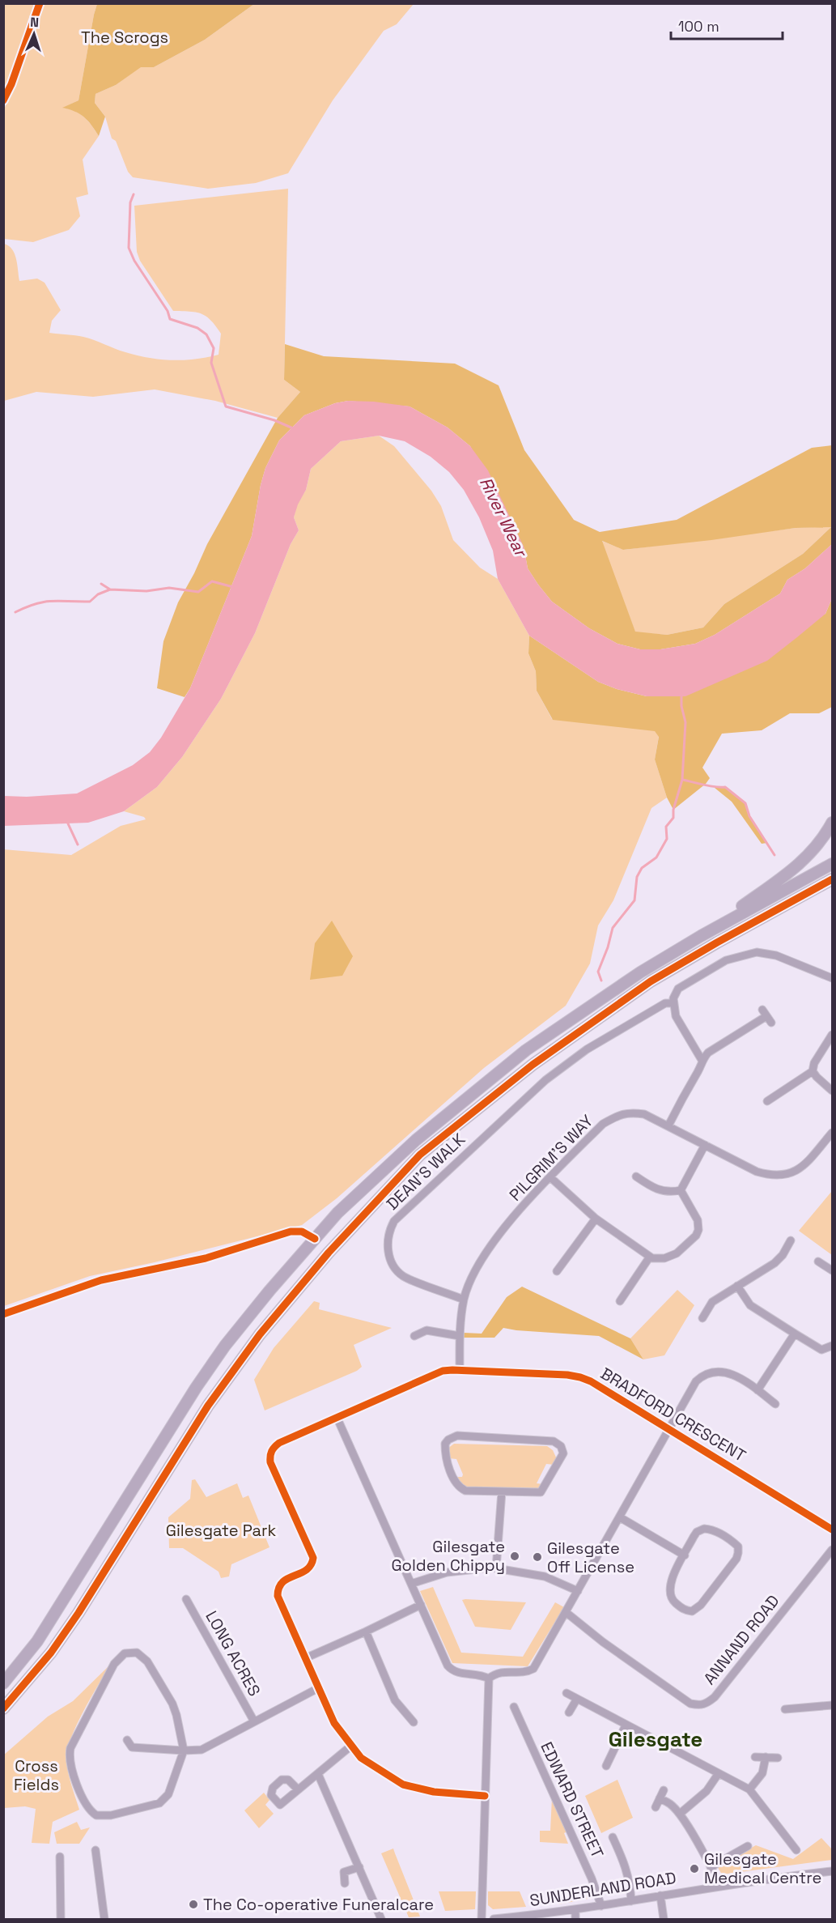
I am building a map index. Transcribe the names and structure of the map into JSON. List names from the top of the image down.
{
  "streets": {
    "street": [
      "PILGRIM'S WAY",
      "DEAN'S WALK",
      "BRADFORD CRESCENT",
      "ANNAND ROAD",
      "LONG ACRES",
      "EDWARD STREET",
      "SUNDERLAND ROAD"
    ]
  },
  "crossings": [
    ["PILGRIM'S WAY", "DEAN'S WALK"],
    ["PILGRIM'S WAY", "BRADFORD CRESCENT"],
    ["EDWARD STREET", "SUNDERLAND ROAD"]
  ],
  "districts": ["Gilesgate"],
  "water": ["River Wear"],
  "parks": ["The Scrogs", "Gilesgate Park", "Cross Fields"],
  "places": [
    "Gilesgate Golden Chippy",
    "Gilesgate Off License",
    "Gilesgate Medical Centre",
    "The Co-operative Funeralcare"
  ],
  "scale_bar": "100 m",
  "north": "top"
}
